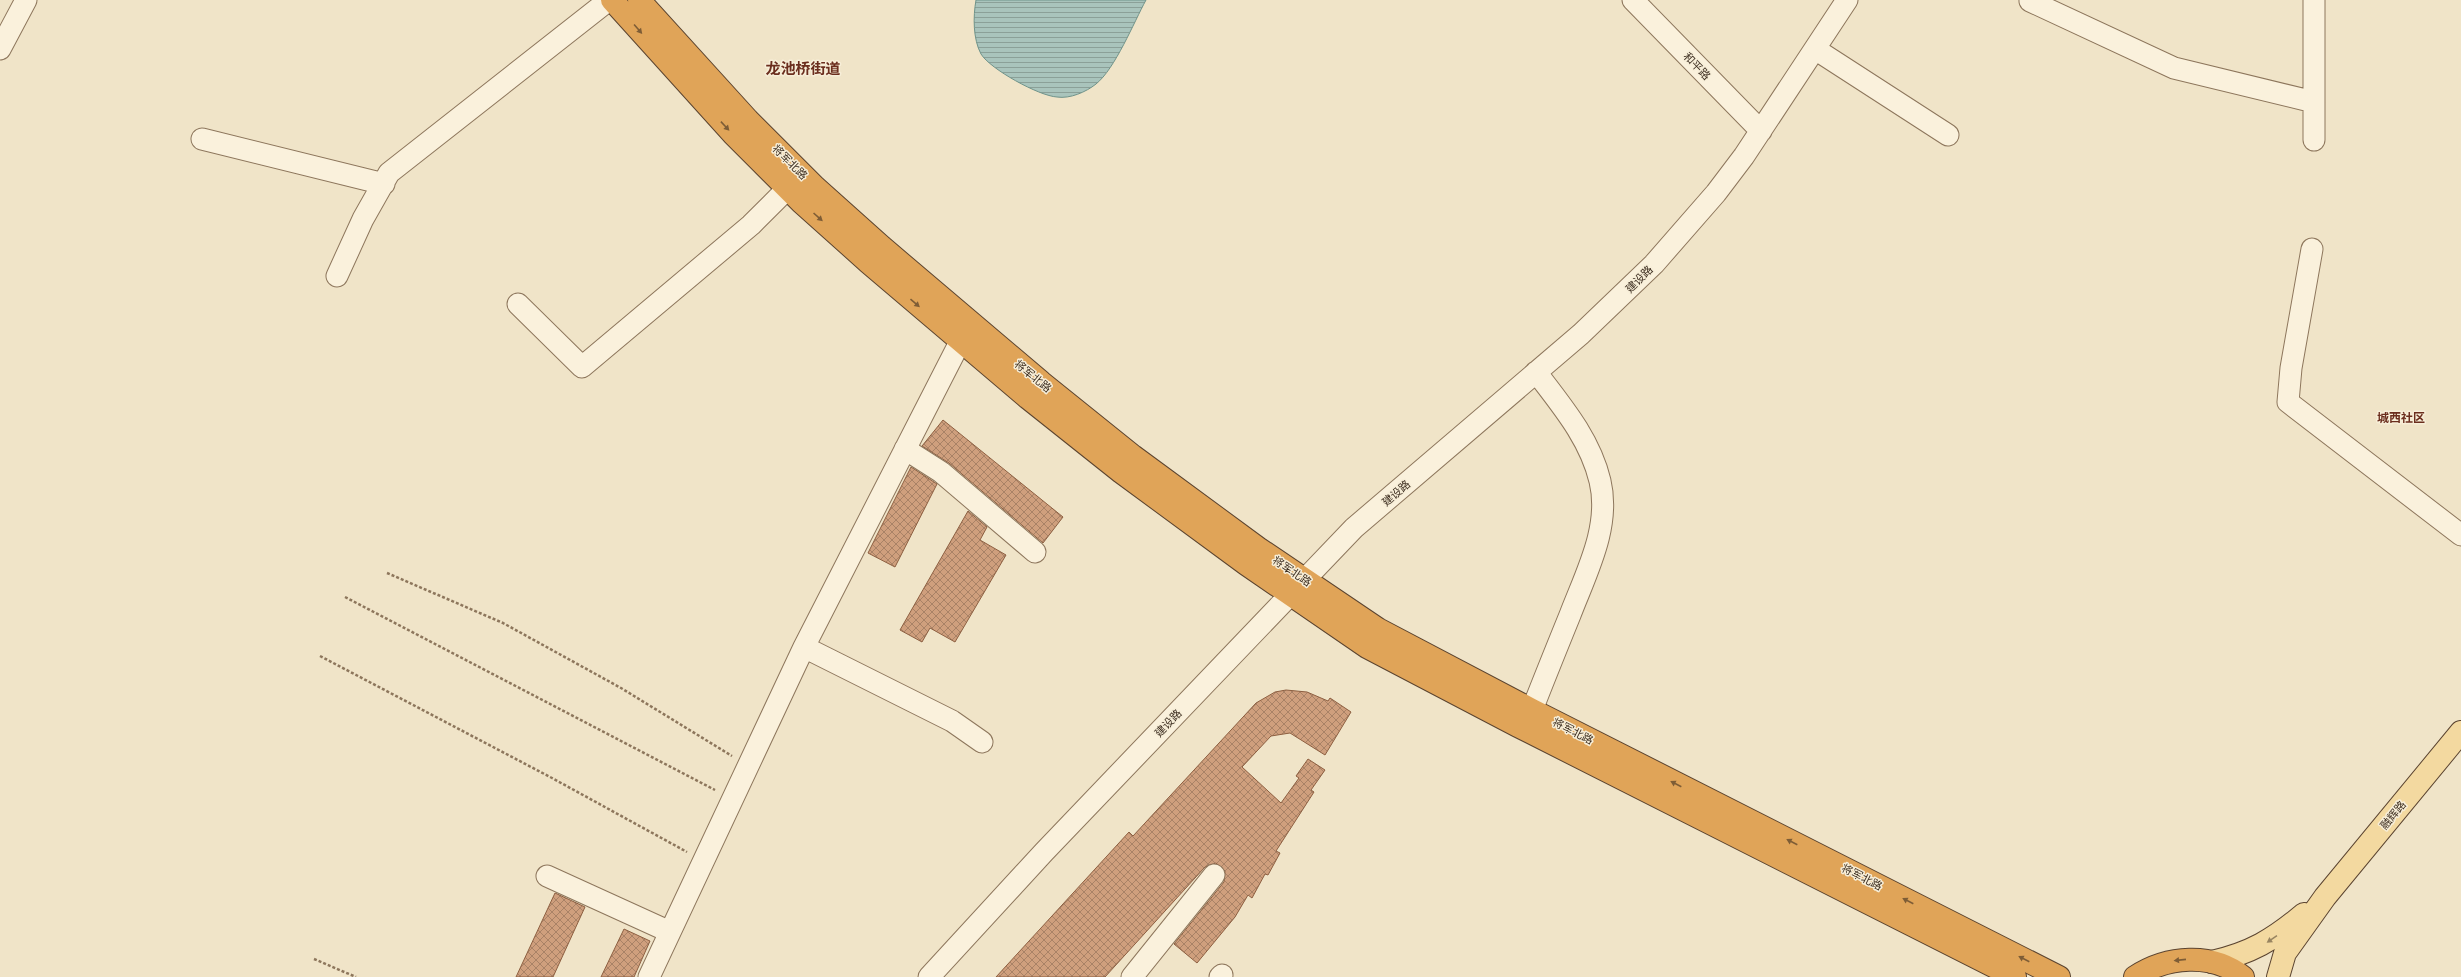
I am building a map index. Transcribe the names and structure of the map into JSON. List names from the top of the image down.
{
  "streets": {
    "highway": ["将军北路"],
    "main road": ["融辉路"],
    "street": ["和平路", "建设路"]
  },
  "crossings": [
    ["和平路", "建设路"],
    ["将军北路", "建设路"]
  ],
  "districts": ["龙池桥街道", "城西社区"]
}
